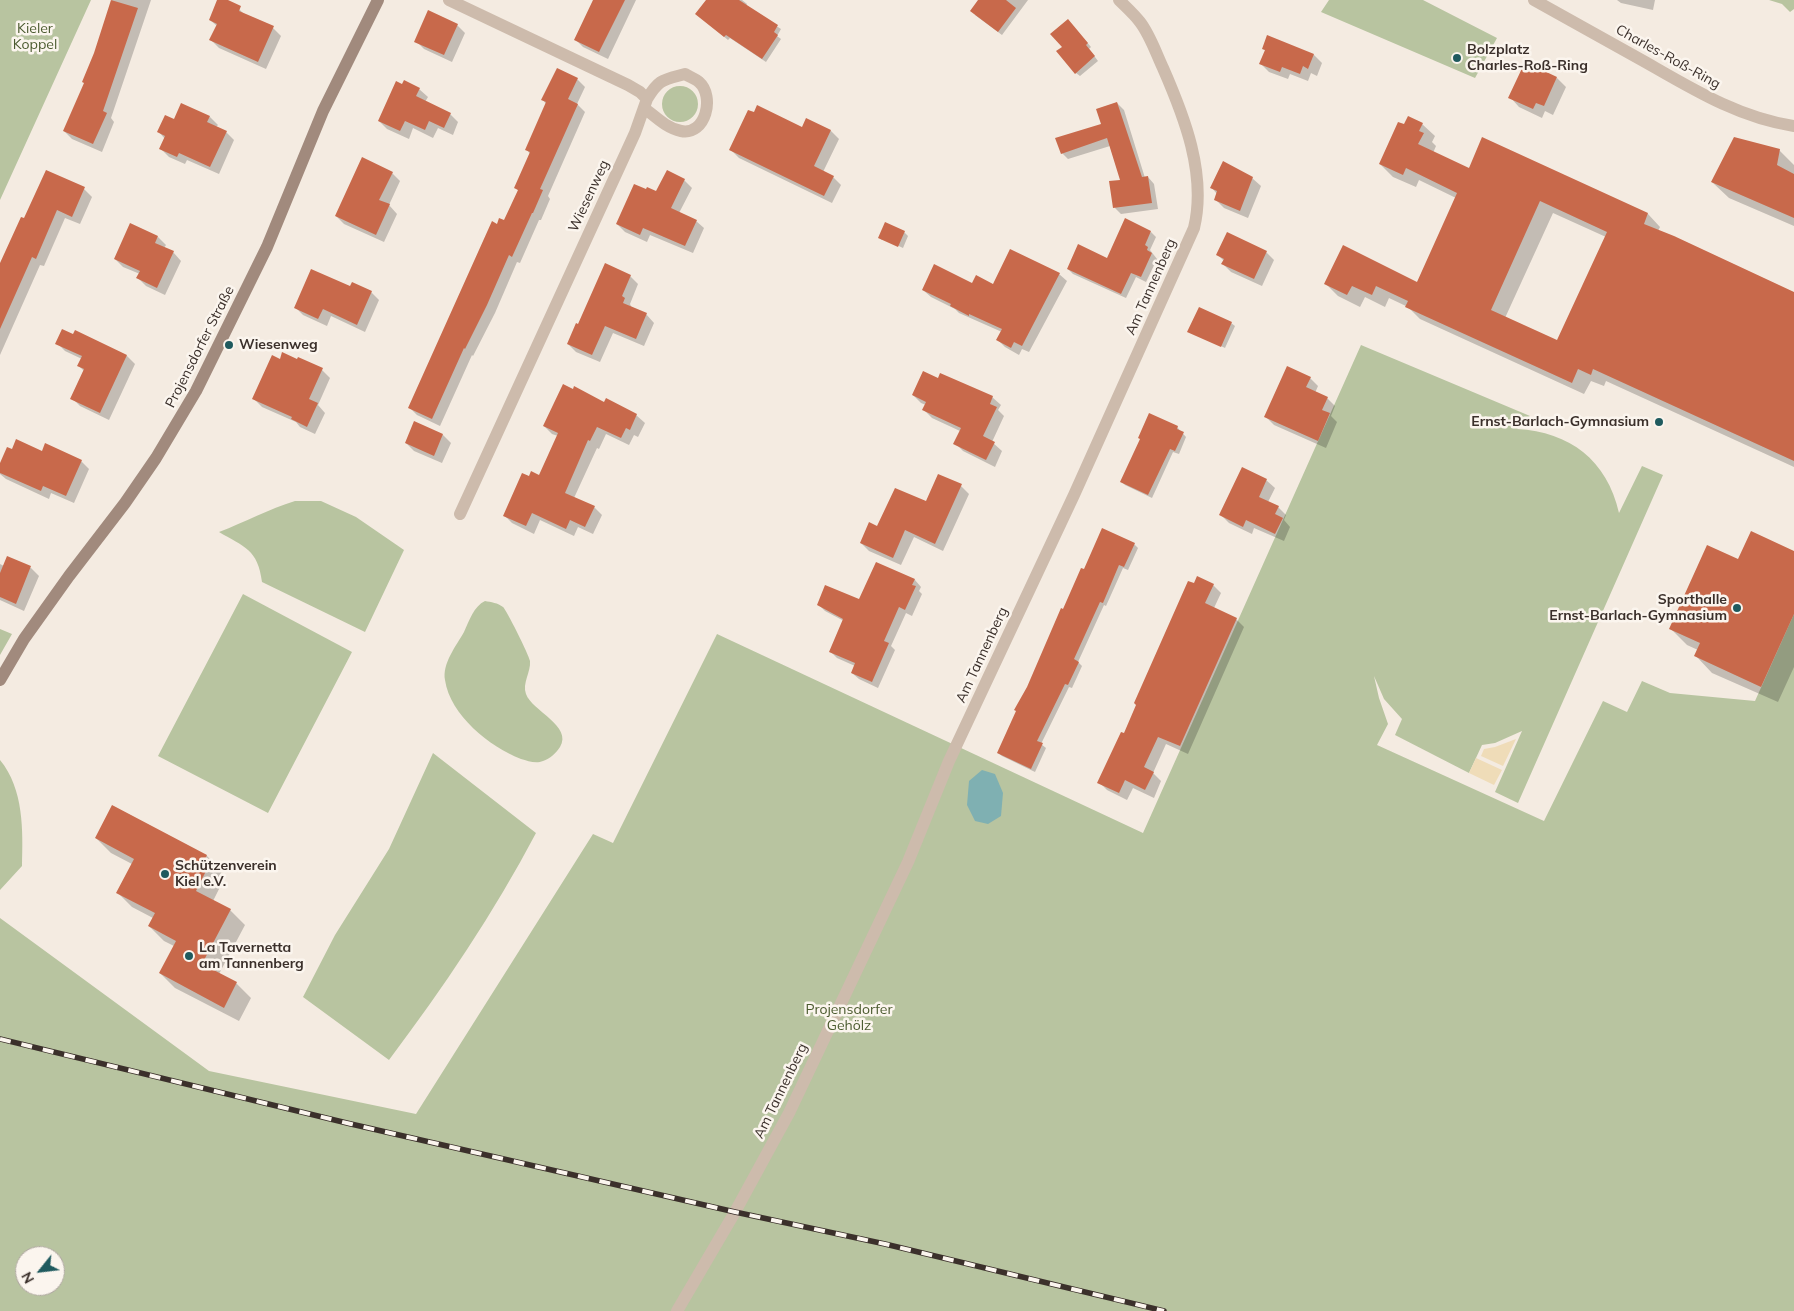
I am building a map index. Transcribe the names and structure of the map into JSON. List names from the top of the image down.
{
  "streets": {
    "street": [
      "Charles-Roß-Ring",
      "Wiesenweg",
      "Am Tannenberg",
      "Projensdorfer Straße"
    ]
  },
  "parks": ["Kieler Koppel", "Projensdorfer Gehölz"],
  "places": [
    "Bolzplatz Charles-Roß-Ring",
    "Wiesenweg",
    "Ernst-Barlach-Gymnasium",
    "Sporthalle Ernst-Barlach-Gymnasium",
    "Schützenverein Kiel e.V.",
    "La Tavernetta am Tannenberg"
  ],
  "north": "bottom left"
}
